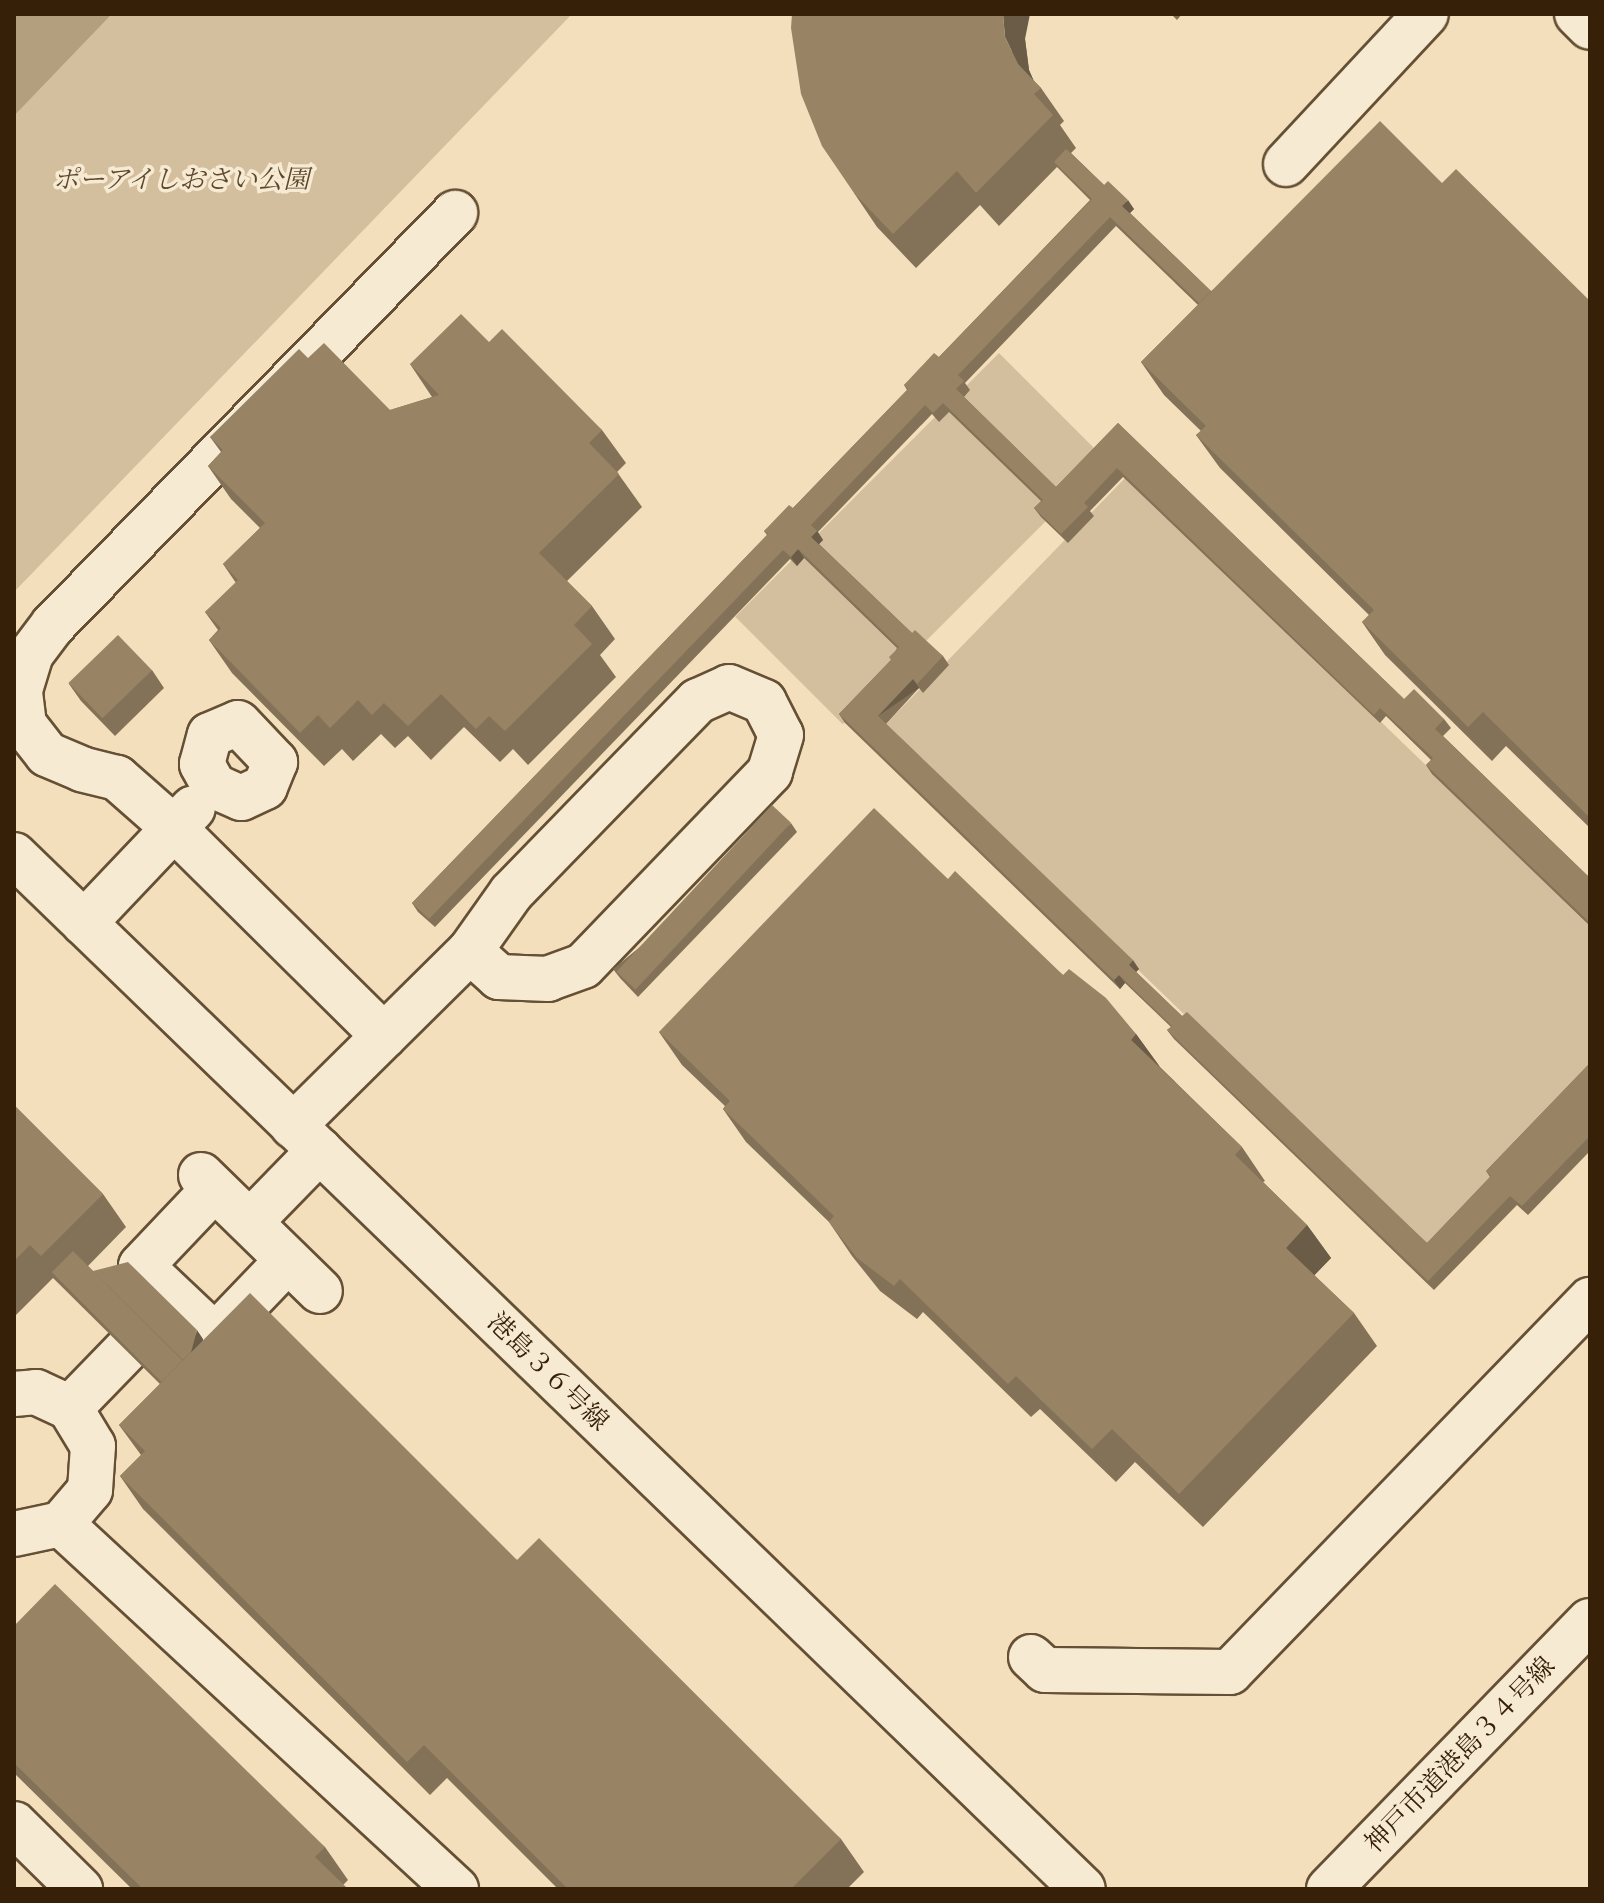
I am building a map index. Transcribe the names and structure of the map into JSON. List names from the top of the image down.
{
  "streets": {
    "street": ["港島３６号線", "神戸市道港島３４号線"]
  },
  "parks": ["ポーアイしおさい公園"]
}
